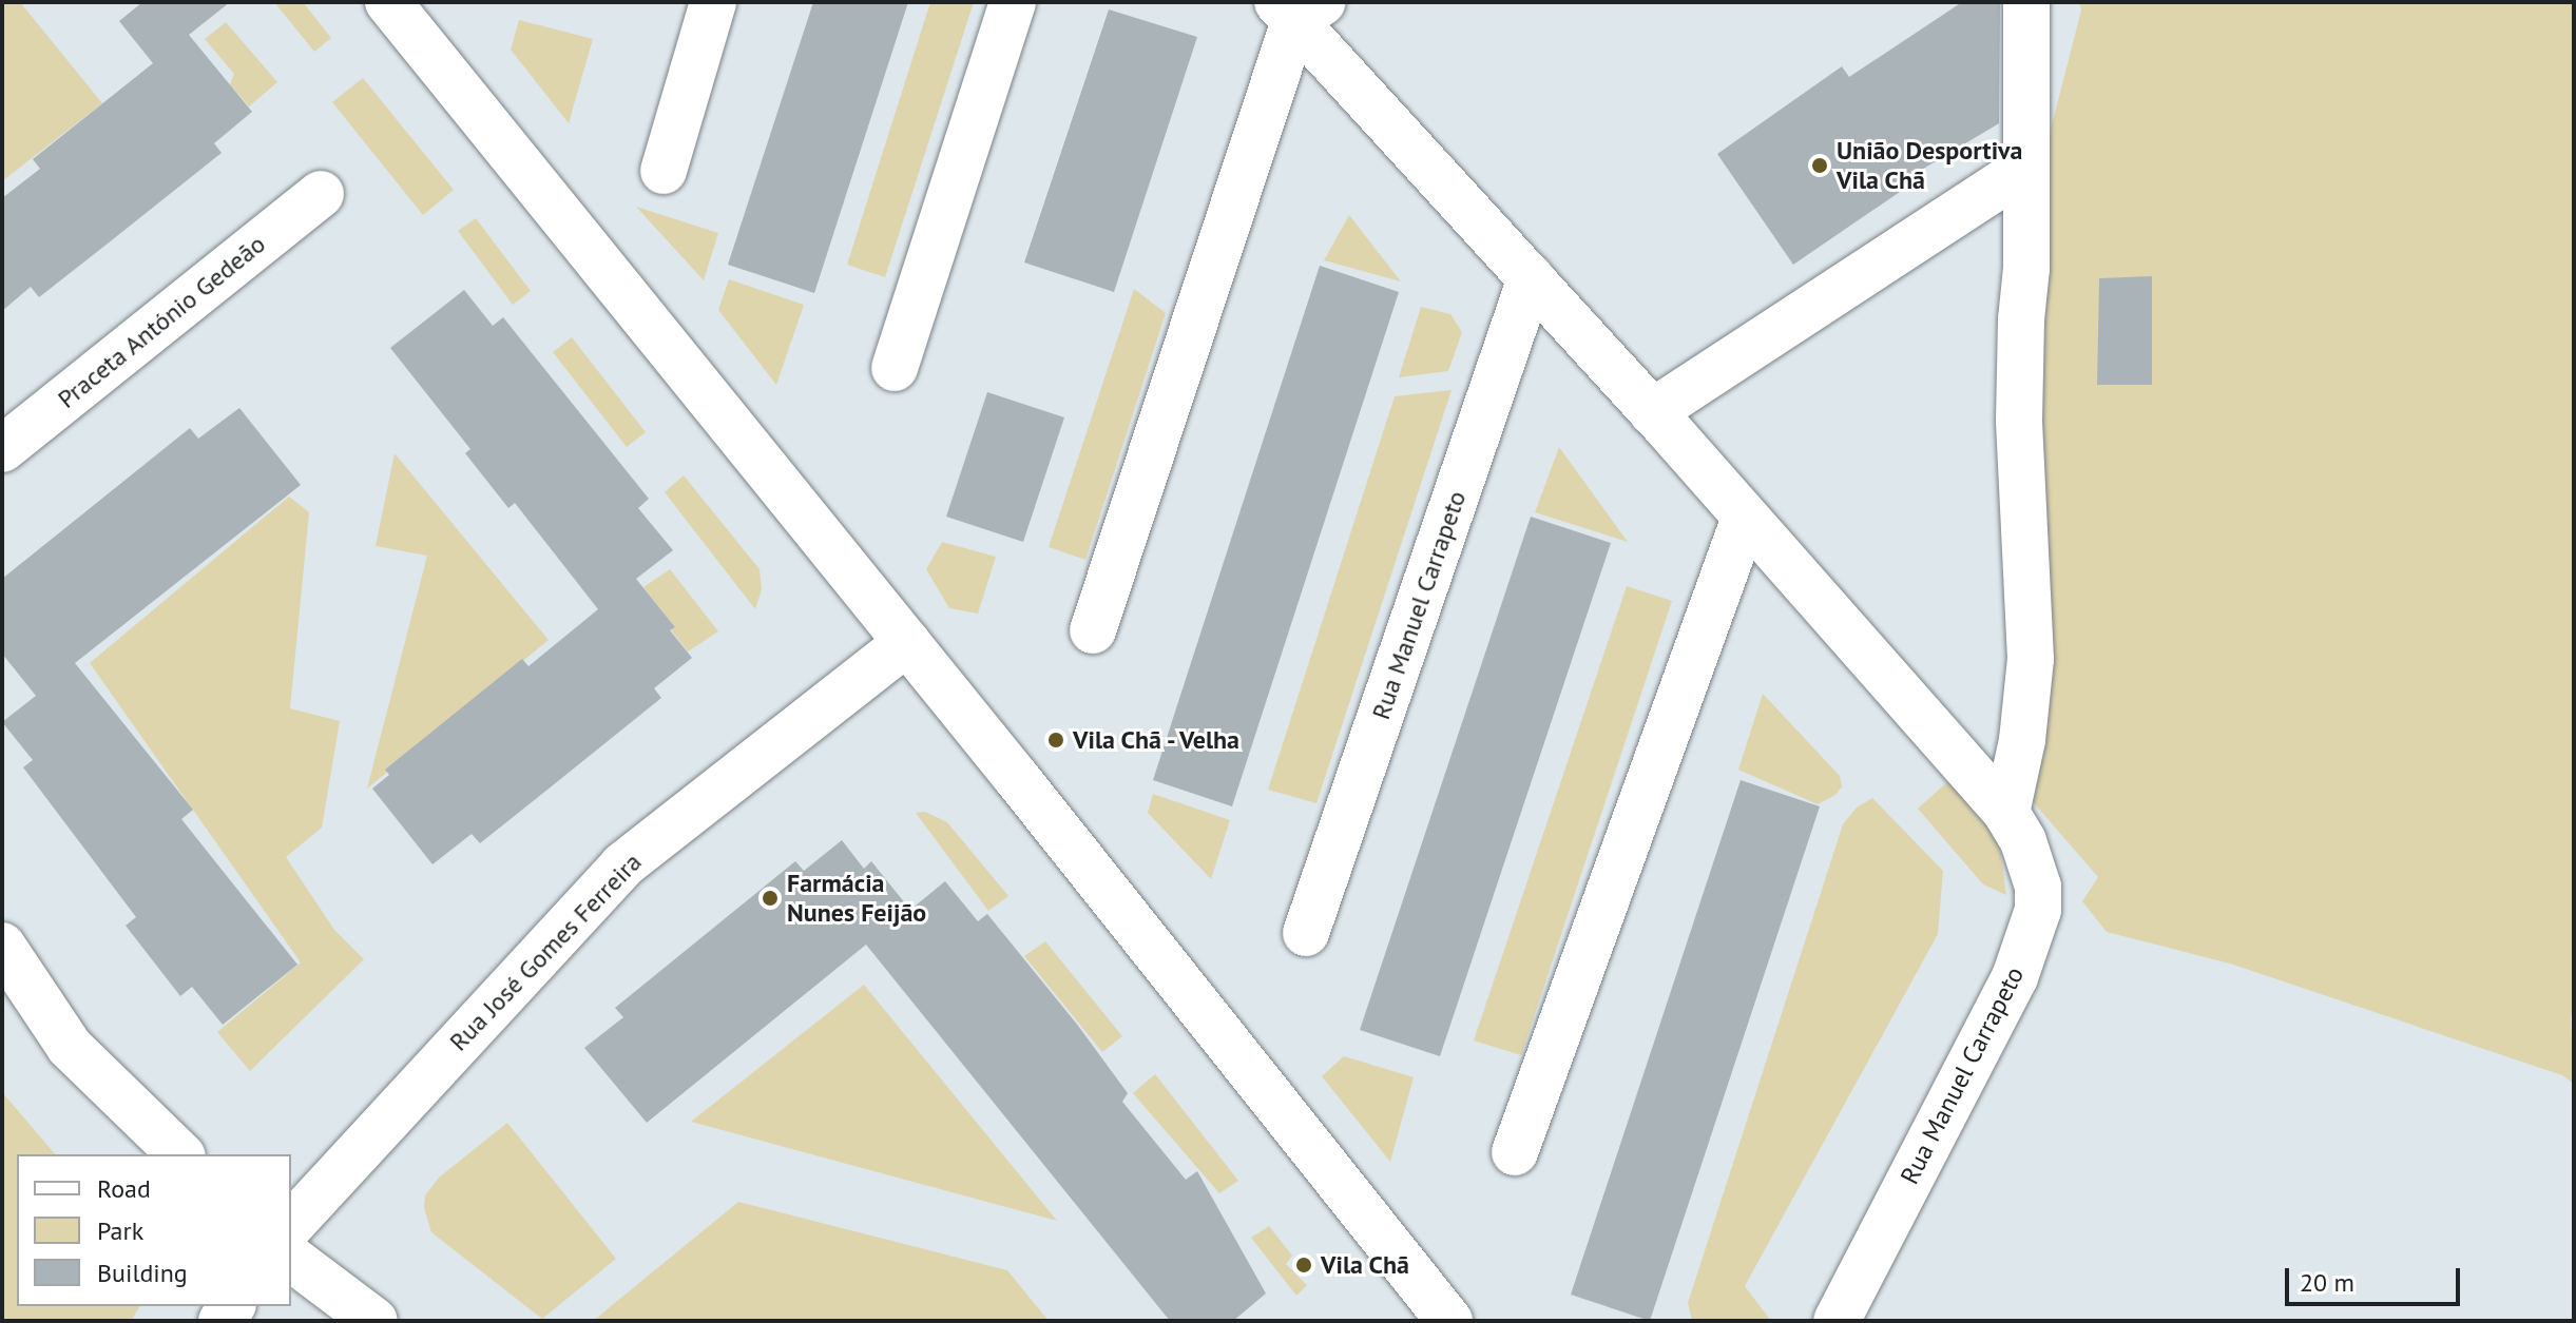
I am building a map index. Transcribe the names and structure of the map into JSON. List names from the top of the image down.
{
  "streets": {
    "street": ["Praceta António Gedeão", "Rua Manuel Carrapeto", "Rua José Gomes Ferreira"]
  },
  "places": [
    "União Desportiva Vila Chã",
    "Vila Chã - Velha",
    "Farmácia Nunes Feijão",
    "Vila Chã"
  ],
  "legend": ["Road", "Park", "Building"],
  "scale_bar": "20 m"
}
